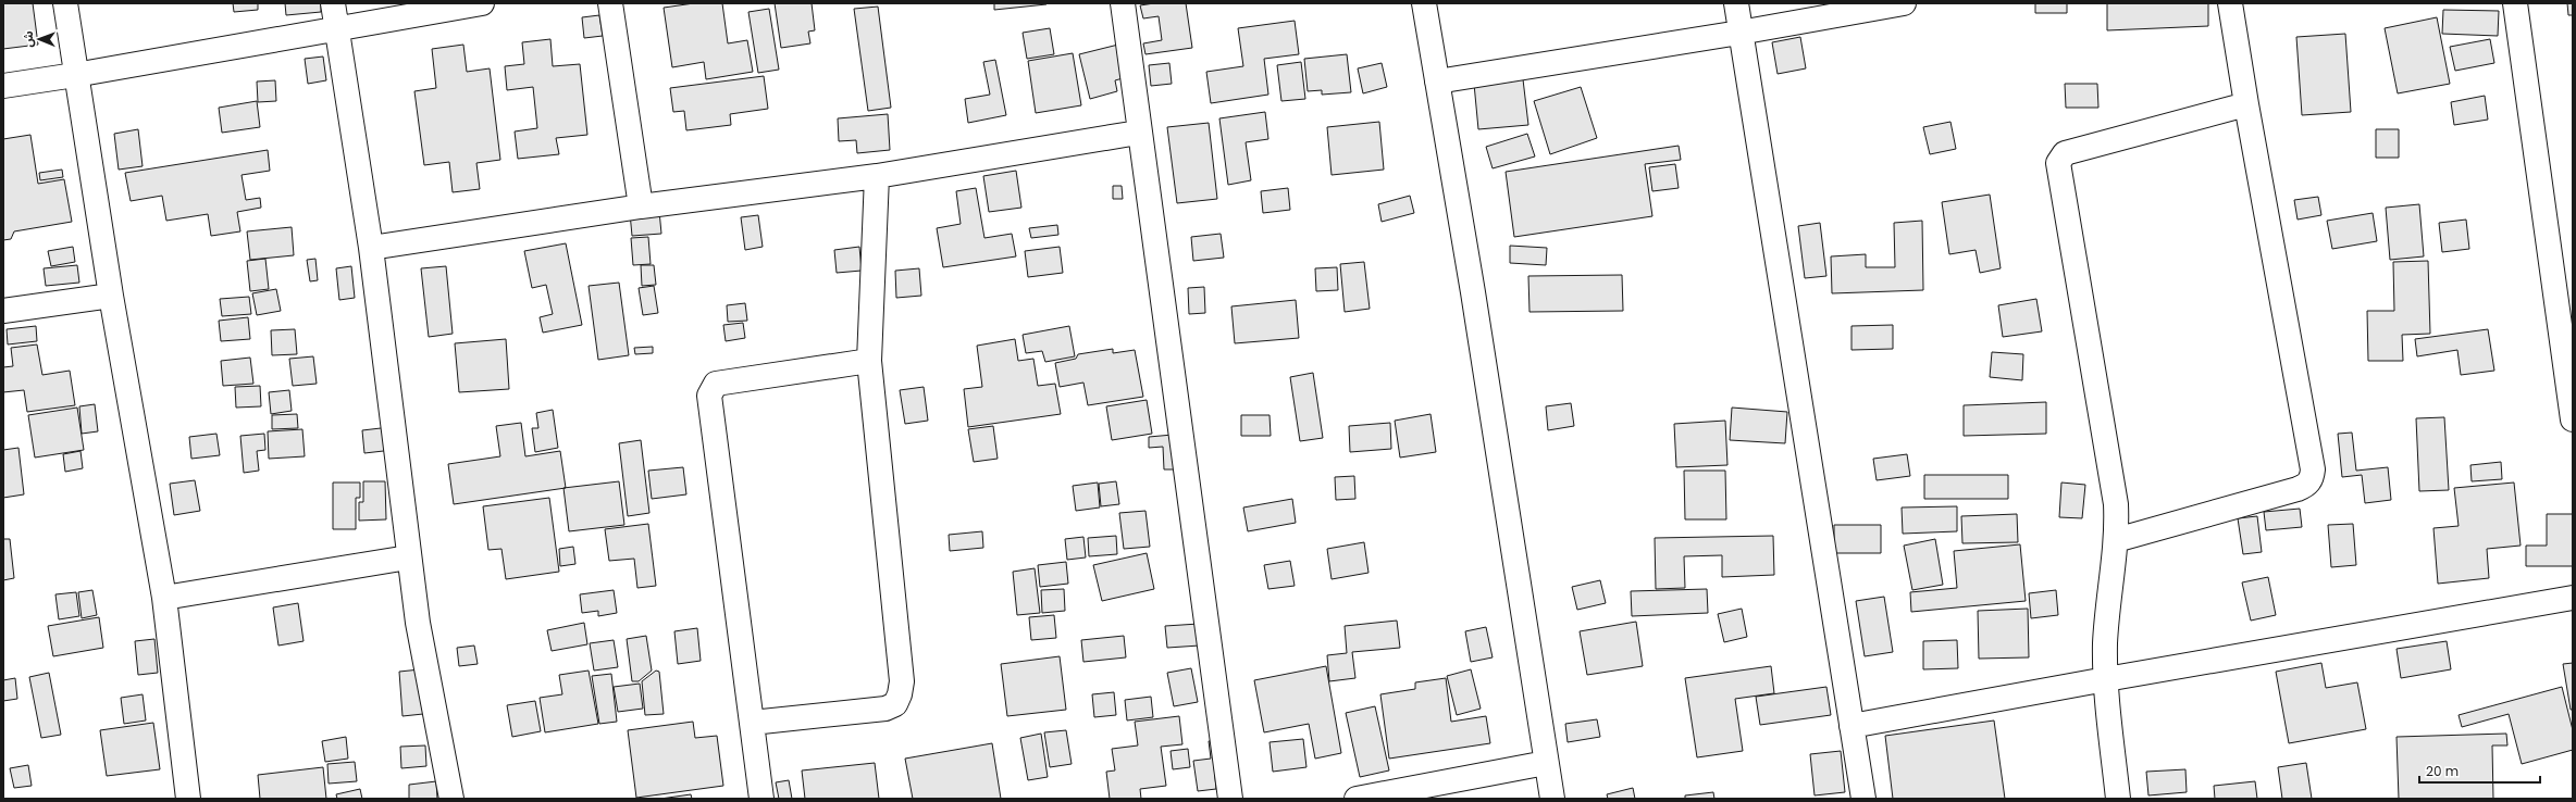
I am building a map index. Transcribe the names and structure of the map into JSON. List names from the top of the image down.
{
  "scale_bar": "20 m",
  "north": "left"
}
